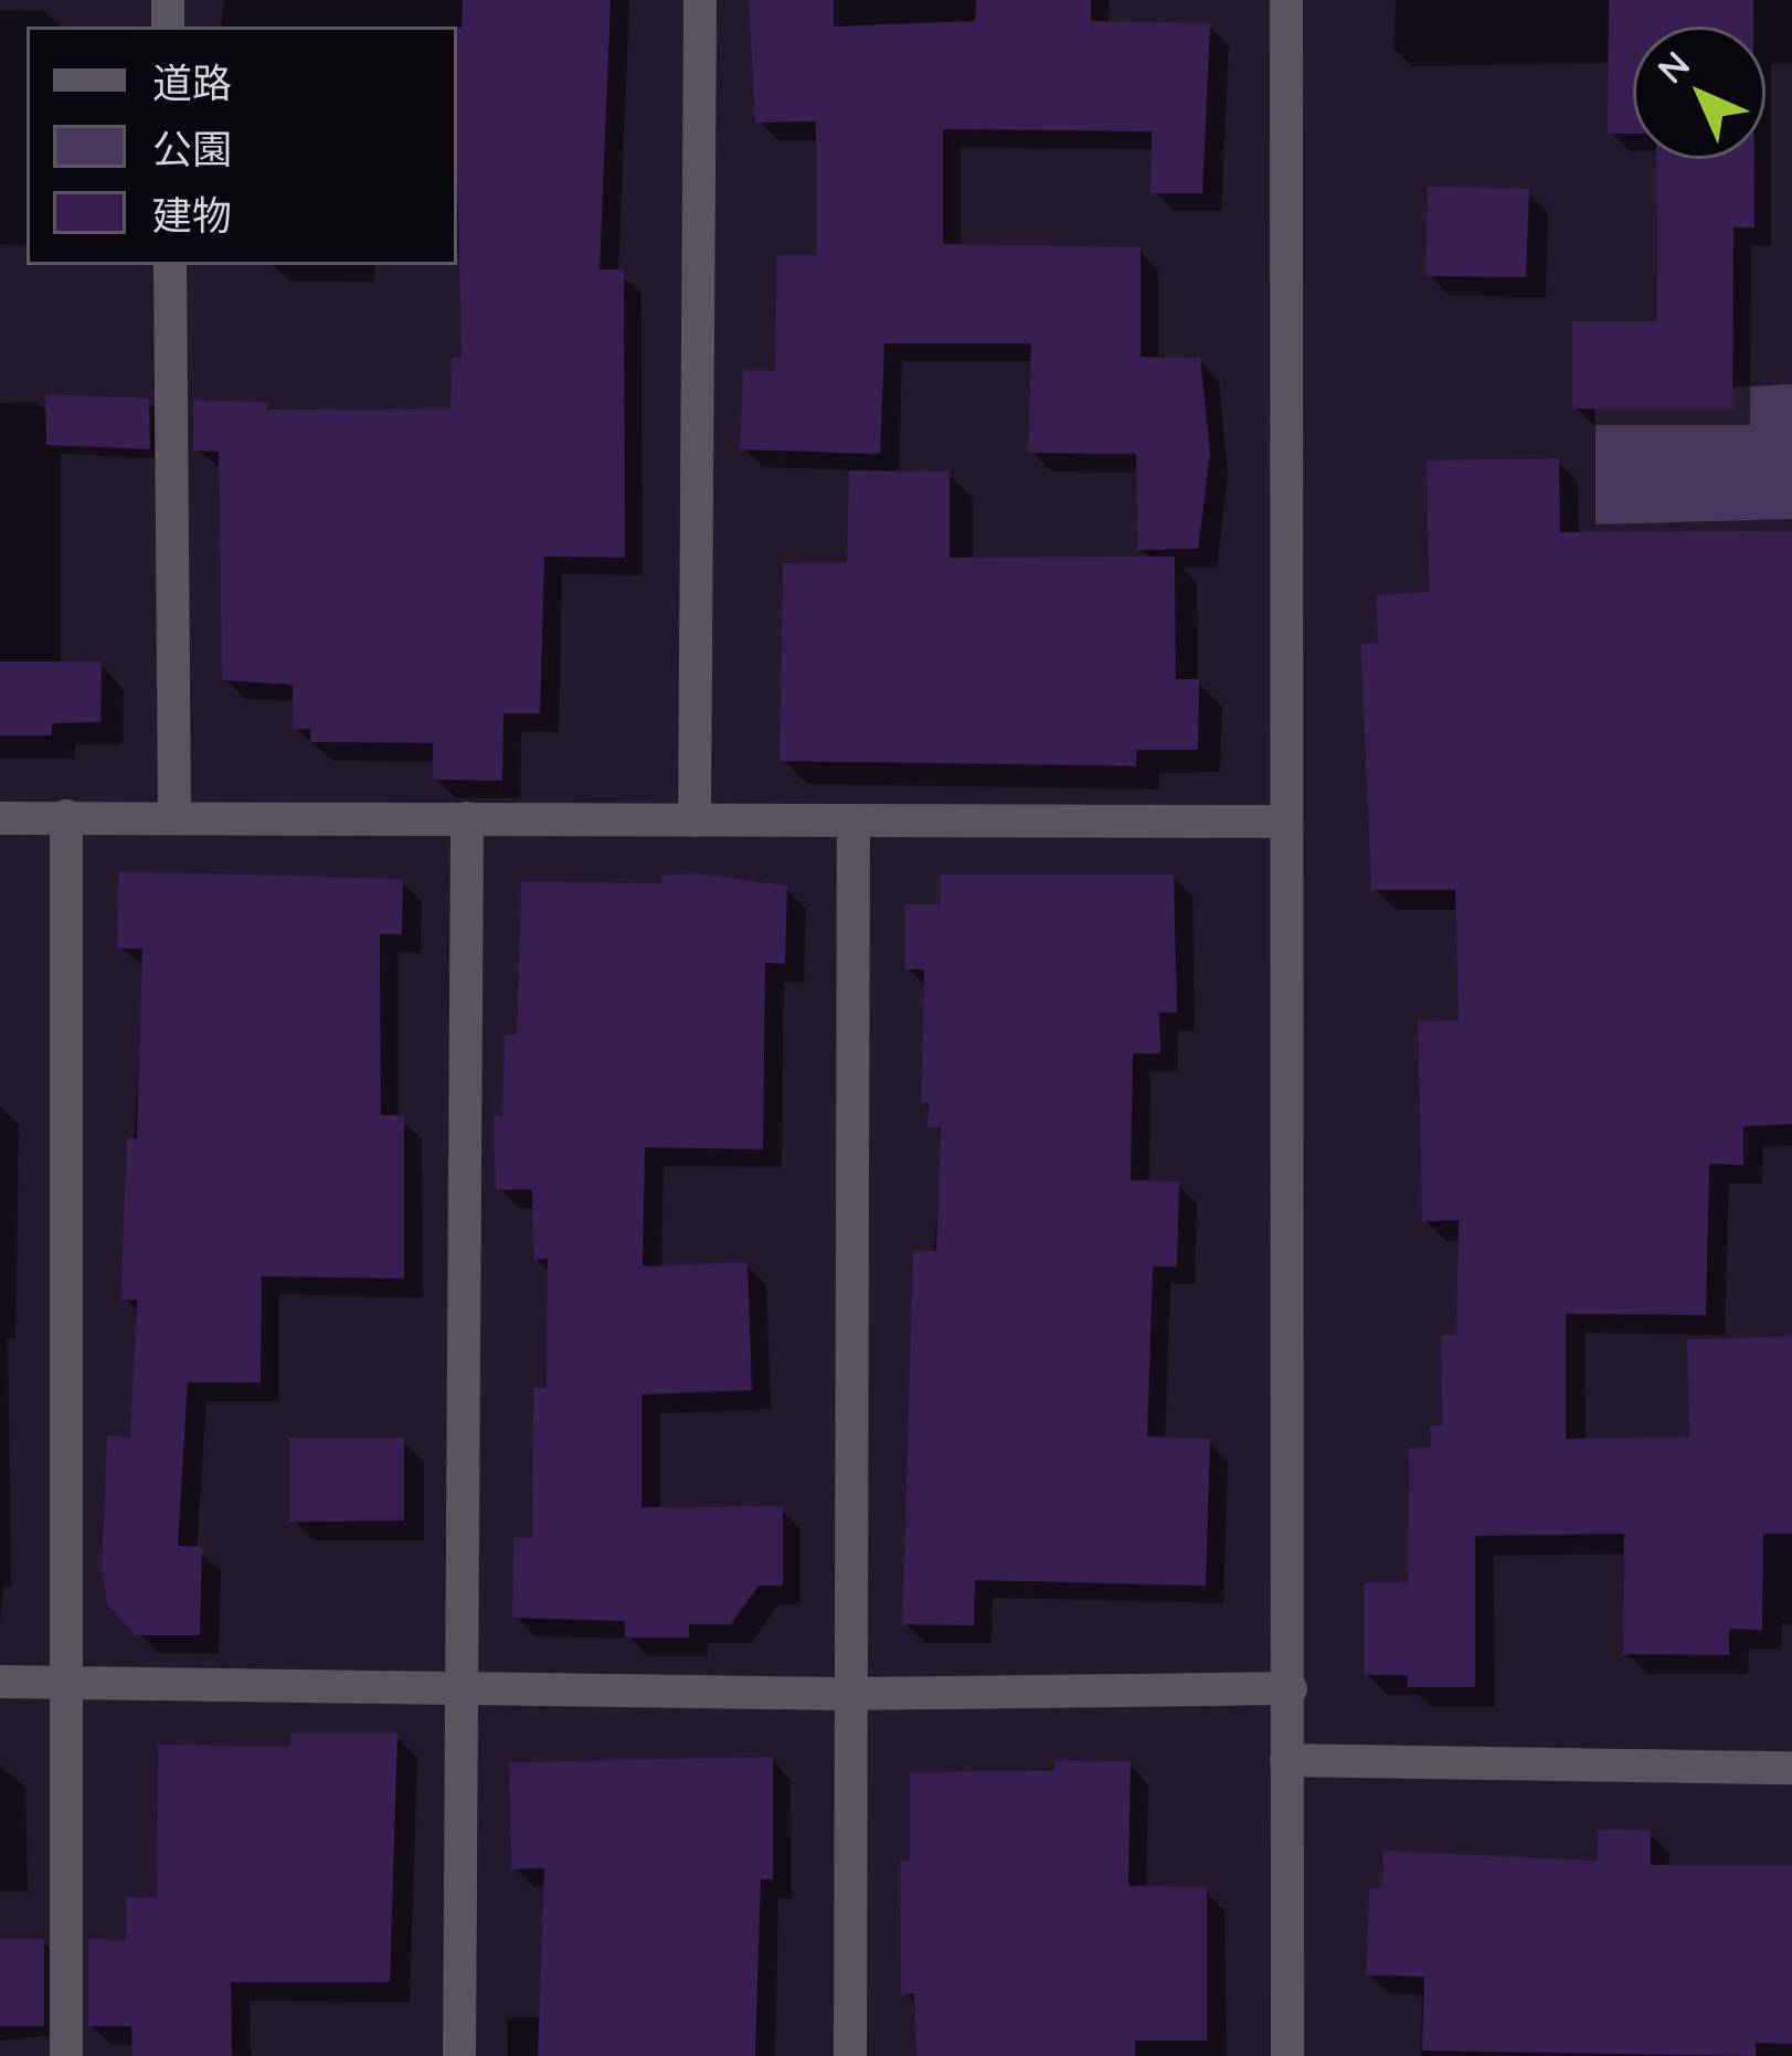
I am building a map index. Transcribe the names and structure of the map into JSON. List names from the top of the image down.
{
  "legend": ["道路", "公園", "建物"],
  "north": "top left"
}
